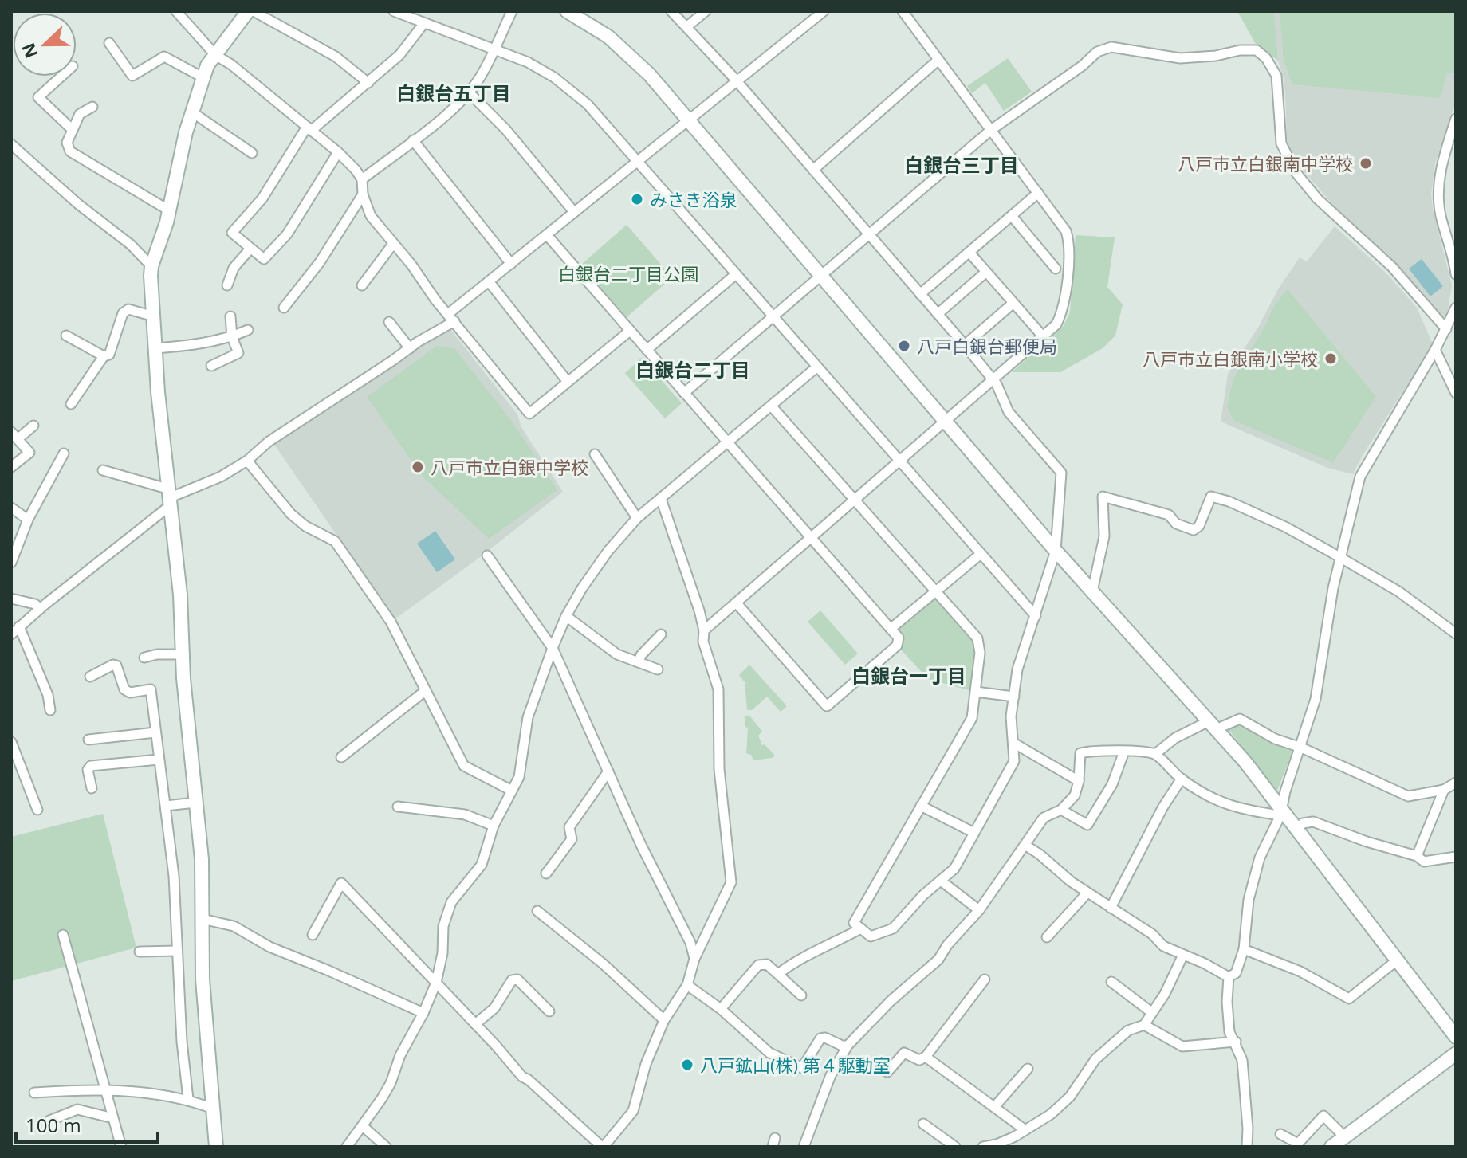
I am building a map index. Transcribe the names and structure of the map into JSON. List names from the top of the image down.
{
  "districts": [
    "白銀台五丁目",
    "白銀台三丁目",
    "白銀台二丁目",
    "白銀台一丁目"
  ],
  "parks": ["白銀台二丁目公園"],
  "places": [
    "八戸市立白銀南中学校",
    "みさき浴泉",
    "八戸白銀台郵便局",
    "八戸市立白銀南小学校",
    "八戸市立白銀中学校",
    "八戸鉱山(株) 第４駆動室"
  ],
  "scale_bar": "100 m",
  "north": "left"
}
